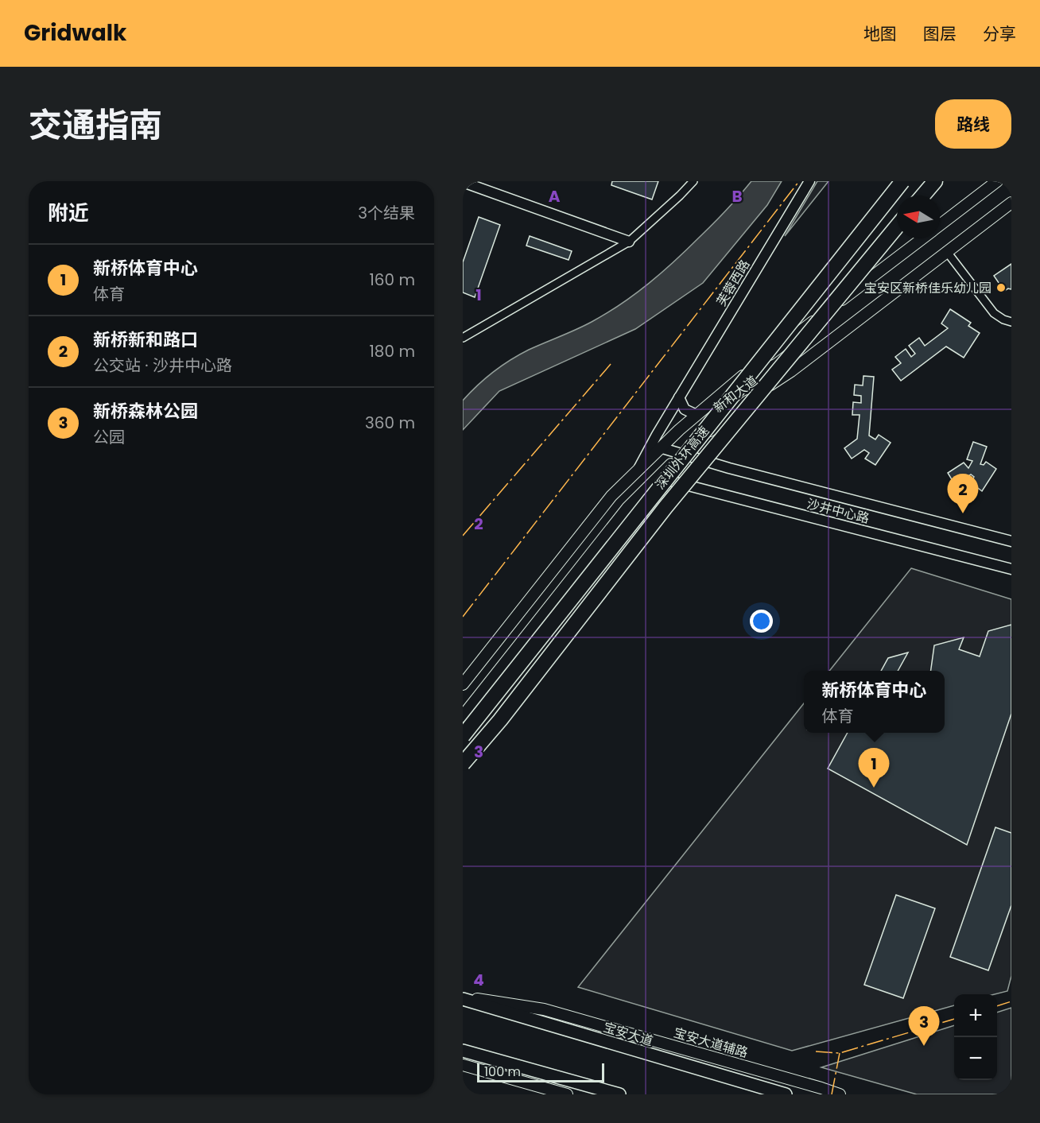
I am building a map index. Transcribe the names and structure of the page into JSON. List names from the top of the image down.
{
  "streets": {
    "highway": ["深圳外环高速"],
    "main road": ["新和大道", "宝安大道", "宝安大道辅路"],
    "street": ["芙蓉西路", "沙井中心路"]
  },
  "crossings": [
    ["芙蓉西路", "新和大道"],
    ["新和大道", "沙井中心路"],
    ["宝安大道", "宝安大道辅路"]
  ],
  "places": ["宝安区新桥佳乐幼儿园"],
  "scale_bar": "100 m",
  "north": "left",
  "page": {
    "header": "Gridwalk",
    "nav": ["地图", "图层", "分享"],
    "title": "交通指南",
    "buttons": "路线",
    "heading": ["附近", "3个结果"],
    "list": [
      {
        "mark": "1",
        "name": "新桥体育中心",
        "note": "体育",
        "value": "160 m"
      },
      {
        "mark": "2",
        "name": "新桥新和路口",
        "note": "公交站 · 沙井中心路",
        "value": "180 m"
      },
      {
        "mark": "3",
        "name": "新桥森林公园",
        "note": "公园",
        "value": "360 m"
      }
    ],
    "pins": ["2", "1", "3"],
    "popup": ["新桥体育中心", "体育"],
    "map_buttons": ["+", "−"],
    "scale": "100 m"
  },
  "grid": {
    "columns": ["A", "B"],
    "rows": [
      "1",
      "2",
      "3",
      "4"
    ]
  }
}
